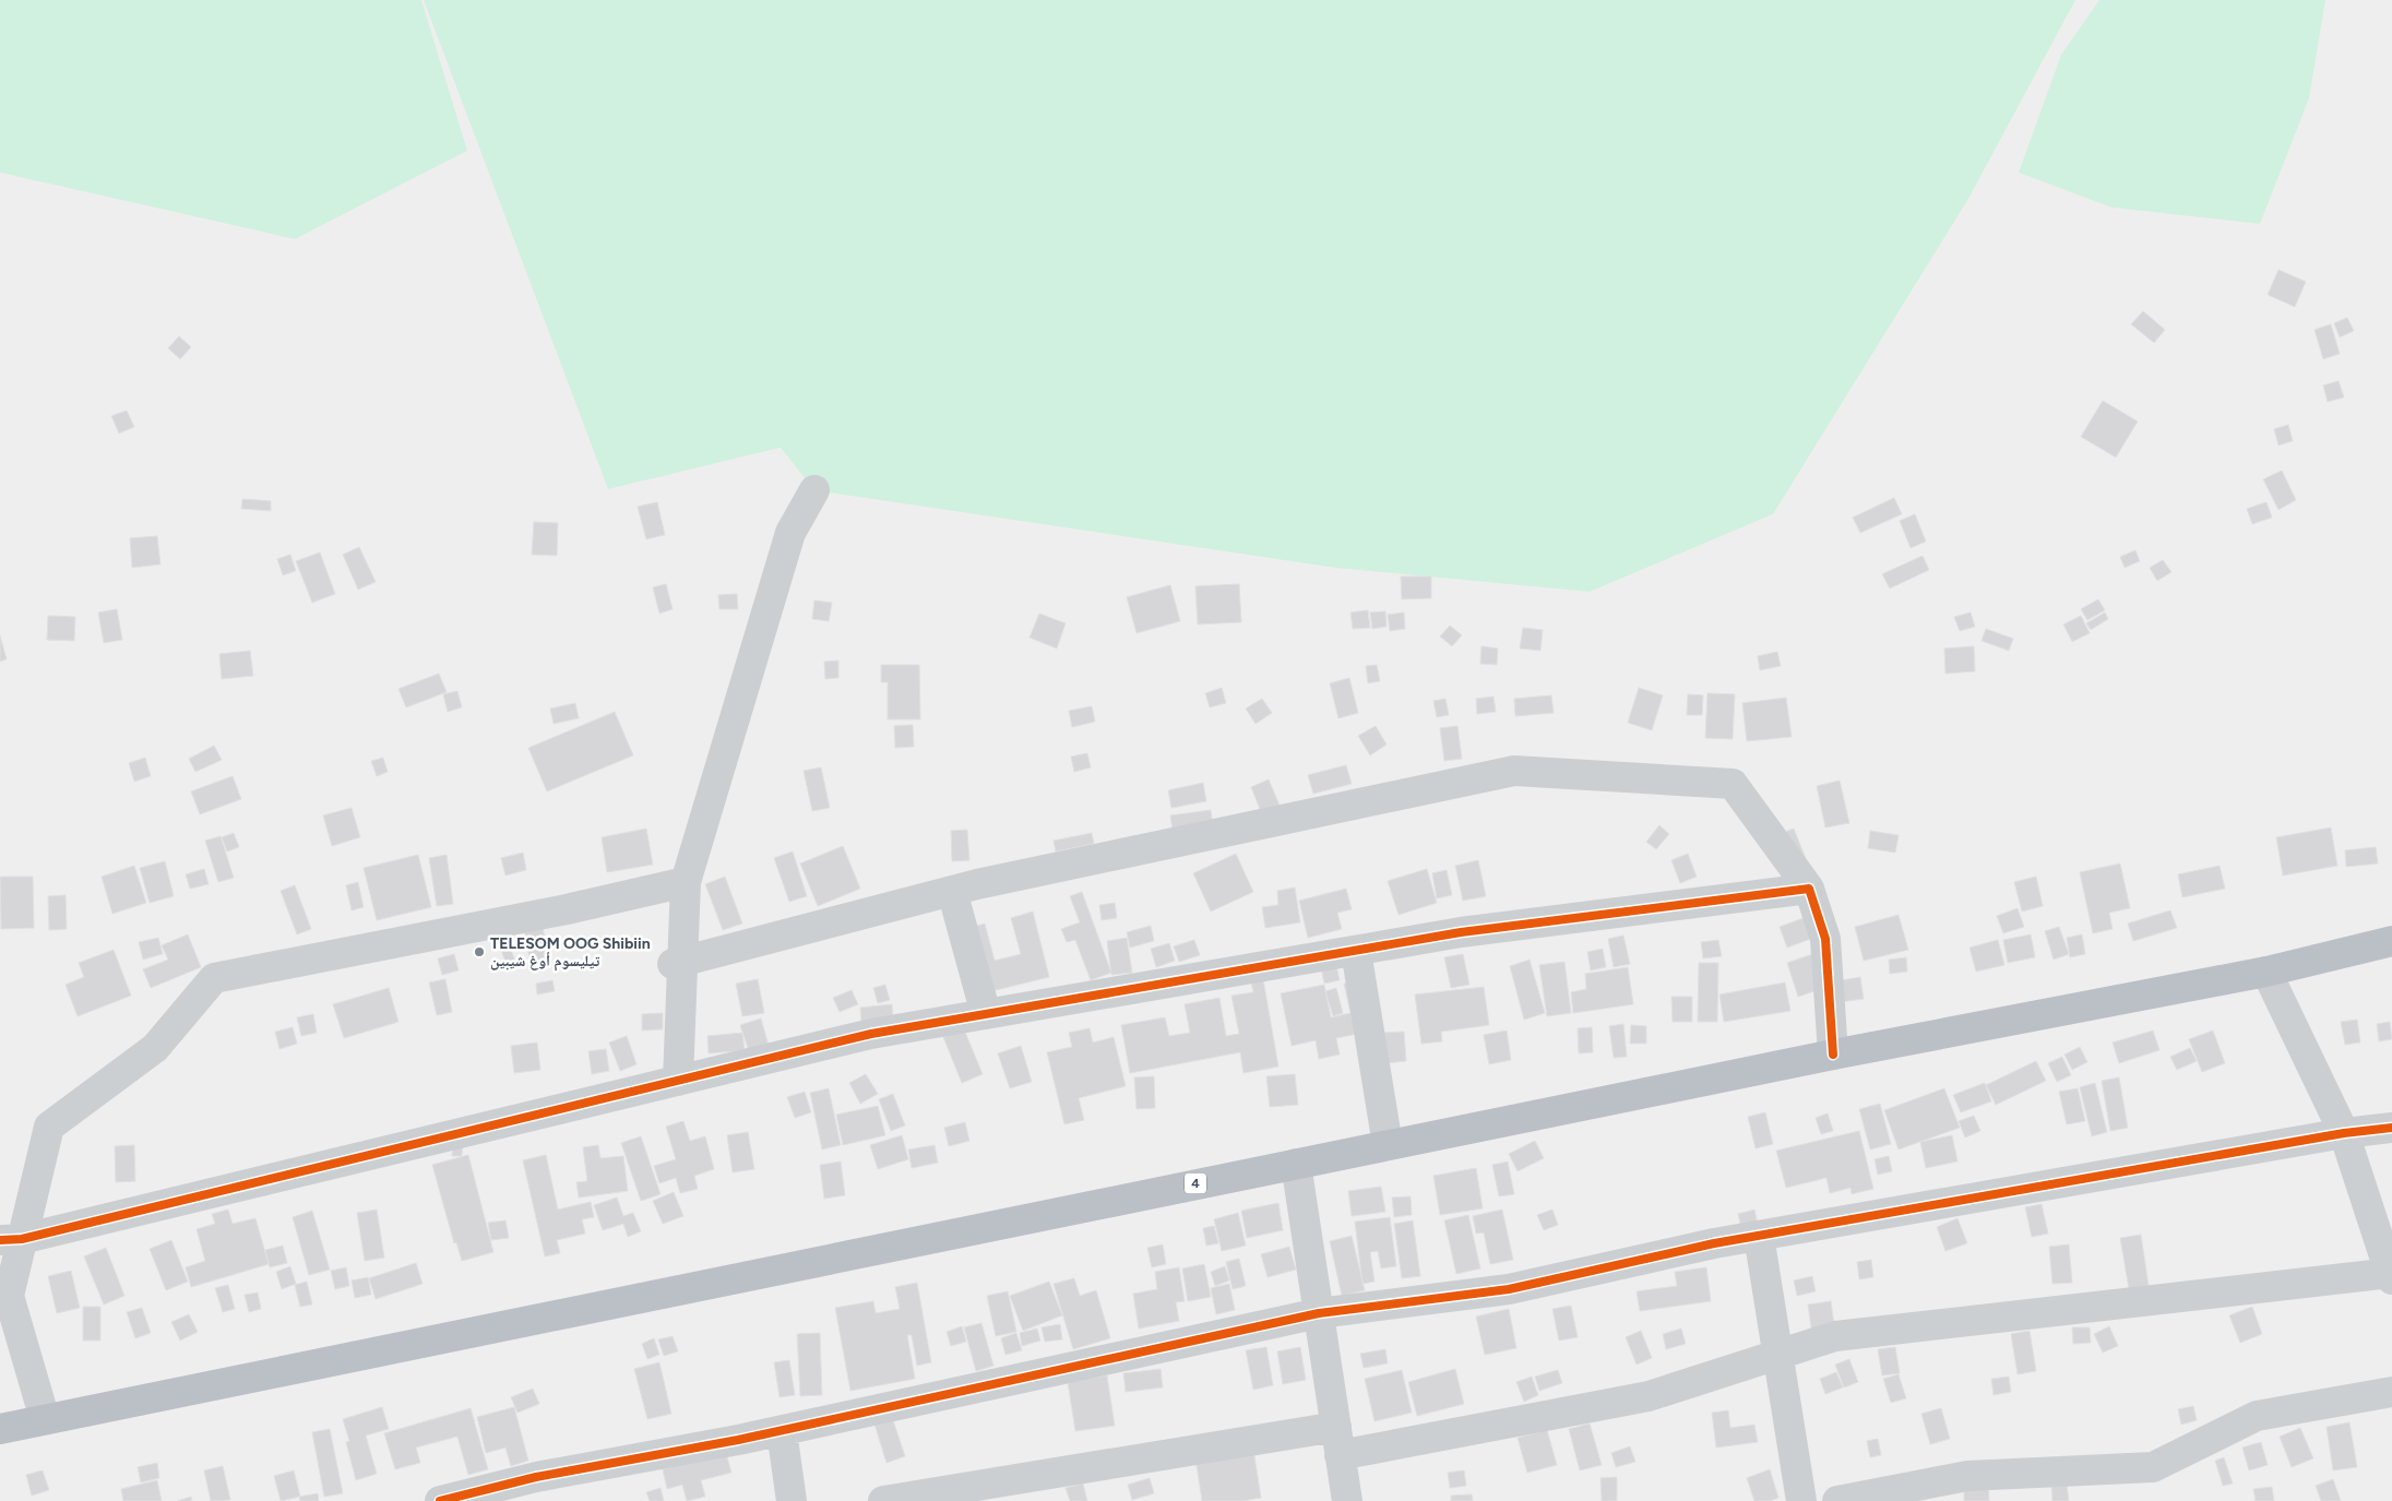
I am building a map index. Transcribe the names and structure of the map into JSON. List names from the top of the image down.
{
  "streets": {
    "highway": ["4"]
  },
  "places": ["TELESOM OOG Shibiin تيليسوم أوغ شيبين"]
}
